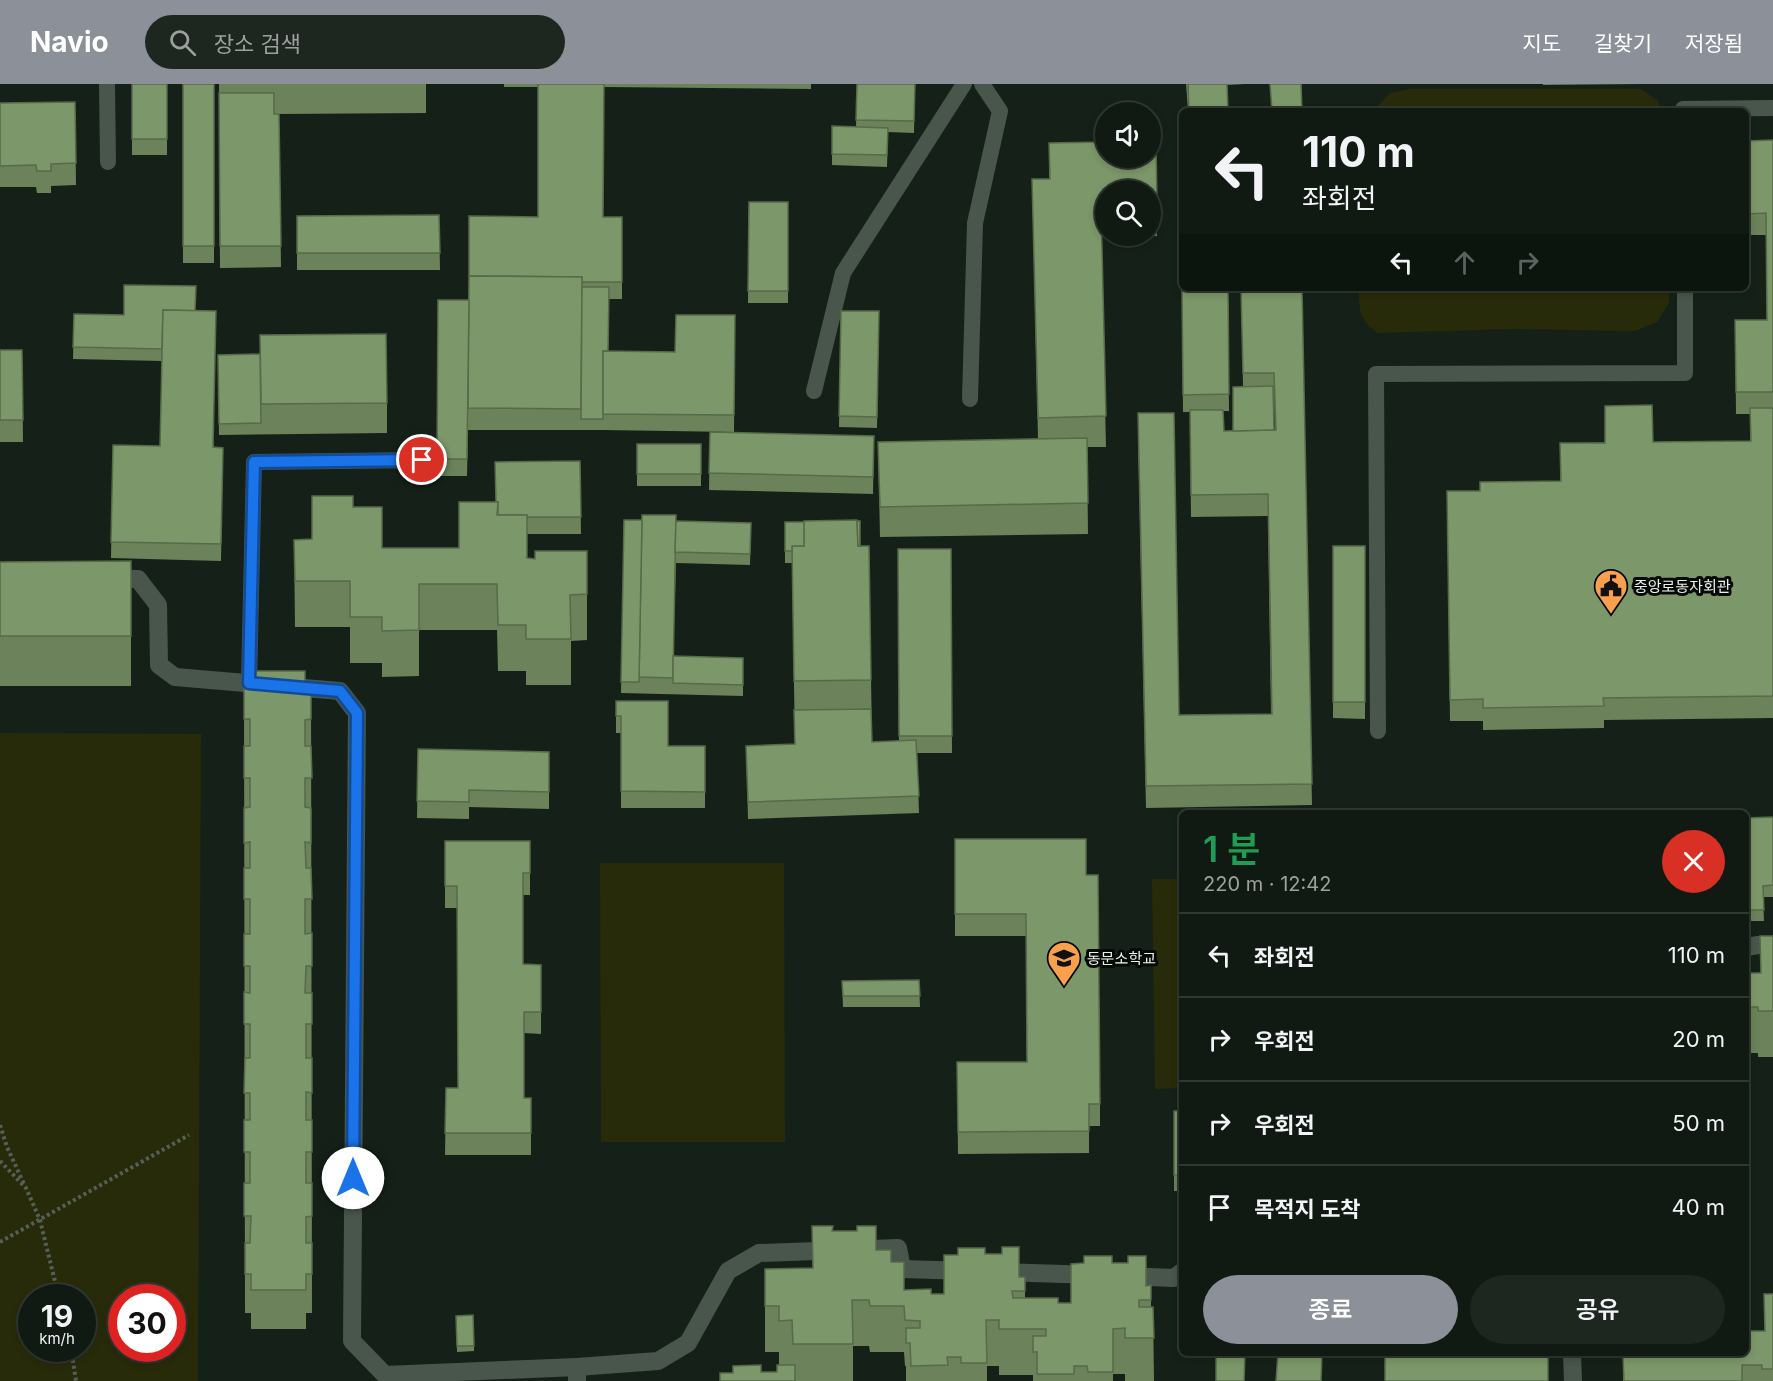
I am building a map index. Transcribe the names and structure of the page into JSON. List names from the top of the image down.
{
  "places": {
    "public building": ["중앙로동자회관"],
    "school or university": ["동문소학교"]
  },
  "page": {
    "header": "Navio",
    "search": "장소 검색",
    "nav": ["지도", "길찾기", "저장됨"],
    "turn": ["110 m", "좌회전"],
    "heading": ["1 분", "220 m · 12:42"],
    "list": [
      {
        "name": "좌회전",
        "value": "110 m"
      },
      {
        "name": "우회전",
        "value": "20 m"
      },
      {
        "name": "우회전",
        "value": "50 m"
      },
      {
        "name": "목적지 도착",
        "value": "40 m"
      }
    ],
    "buttons": ["종료", "공유"],
    "speed": "19 km/h",
    "limit": "30"
  }
}
